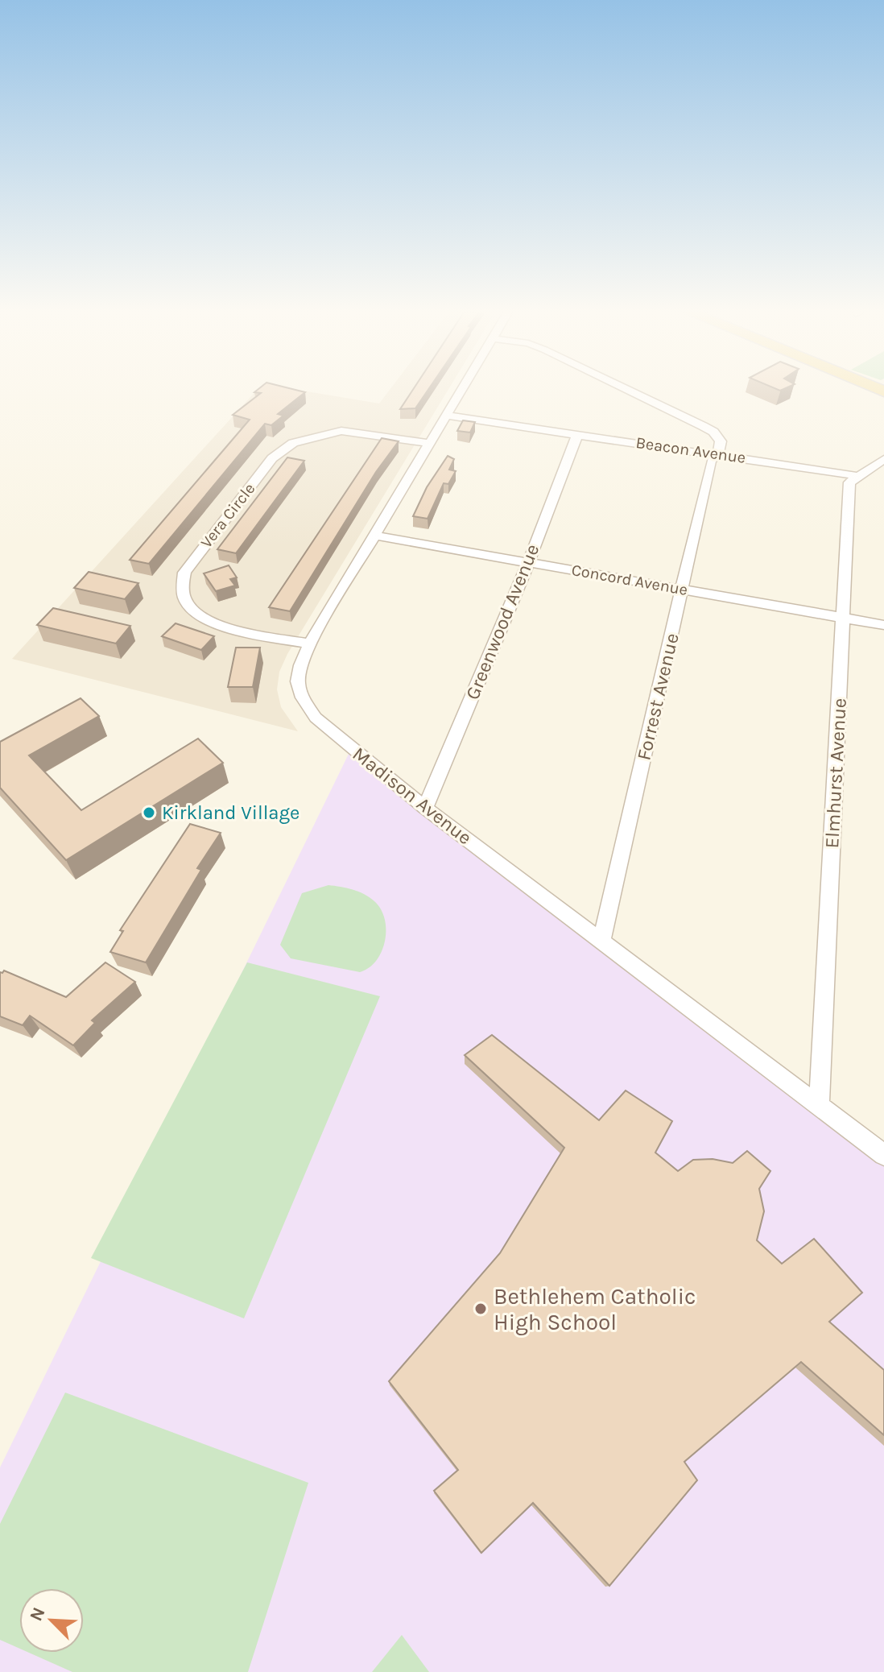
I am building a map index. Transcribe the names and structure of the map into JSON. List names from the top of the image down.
{
  "streets": {
    "street": [
      "Beacon Avenue",
      "Vera Circle",
      "Concord Avenue",
      "Greenwood Avenue",
      "Forrest Avenue",
      "Elmhurst Avenue",
      "Madison Avenue"
    ]
  },
  "crossings": [
    ["Beacon Avenue", "Greenwood Avenue"],
    ["Beacon Avenue", "Forrest Avenue"],
    ["Beacon Avenue", "Elmhurst Avenue"],
    ["Beacon Avenue", "Madison Avenue"],
    ["Vera Circle", "Madison Avenue"],
    ["Concord Avenue", "Greenwood Avenue"],
    ["Concord Avenue", "Forrest Avenue"],
    ["Concord Avenue", "Elmhurst Avenue"],
    ["Concord Avenue", "Madison Avenue"],
    ["Greenwood Avenue", "Madison Avenue"],
    ["Forrest Avenue", "Madison Avenue"],
    ["Elmhurst Avenue", "Madison Avenue"]
  ],
  "places": ["Kirkland Village", "Bethlehem Catholic High School"],
  "north": "top left"
}
